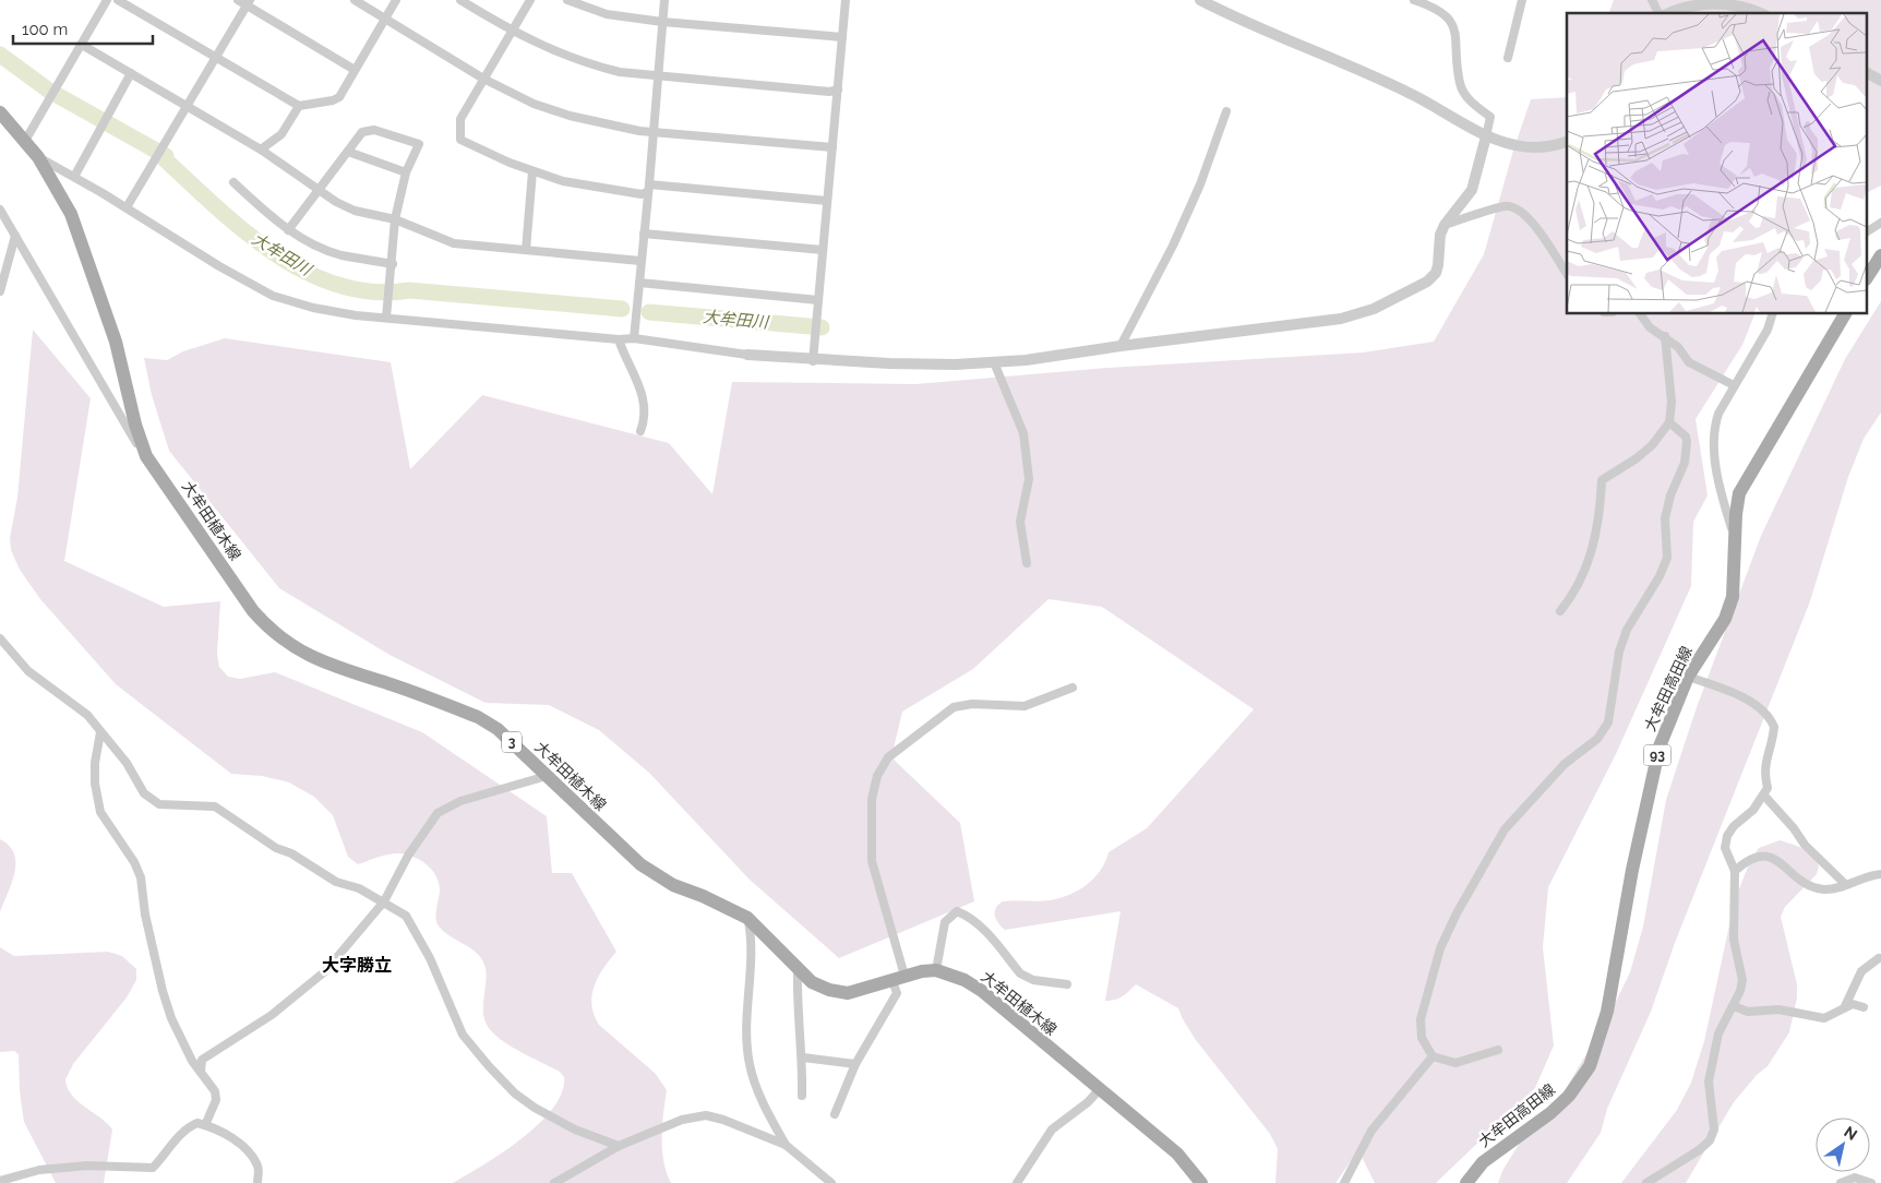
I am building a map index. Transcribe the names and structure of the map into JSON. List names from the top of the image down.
{
  "streets": {
    "main road": [
      "大牟田植木線",
      "大牟田高田線",
      "3",
      "93"
    ]
  },
  "districts": ["大字勝立"],
  "water": ["大牟田川"],
  "scale_bar": "100 m",
  "north": "top right"
}
